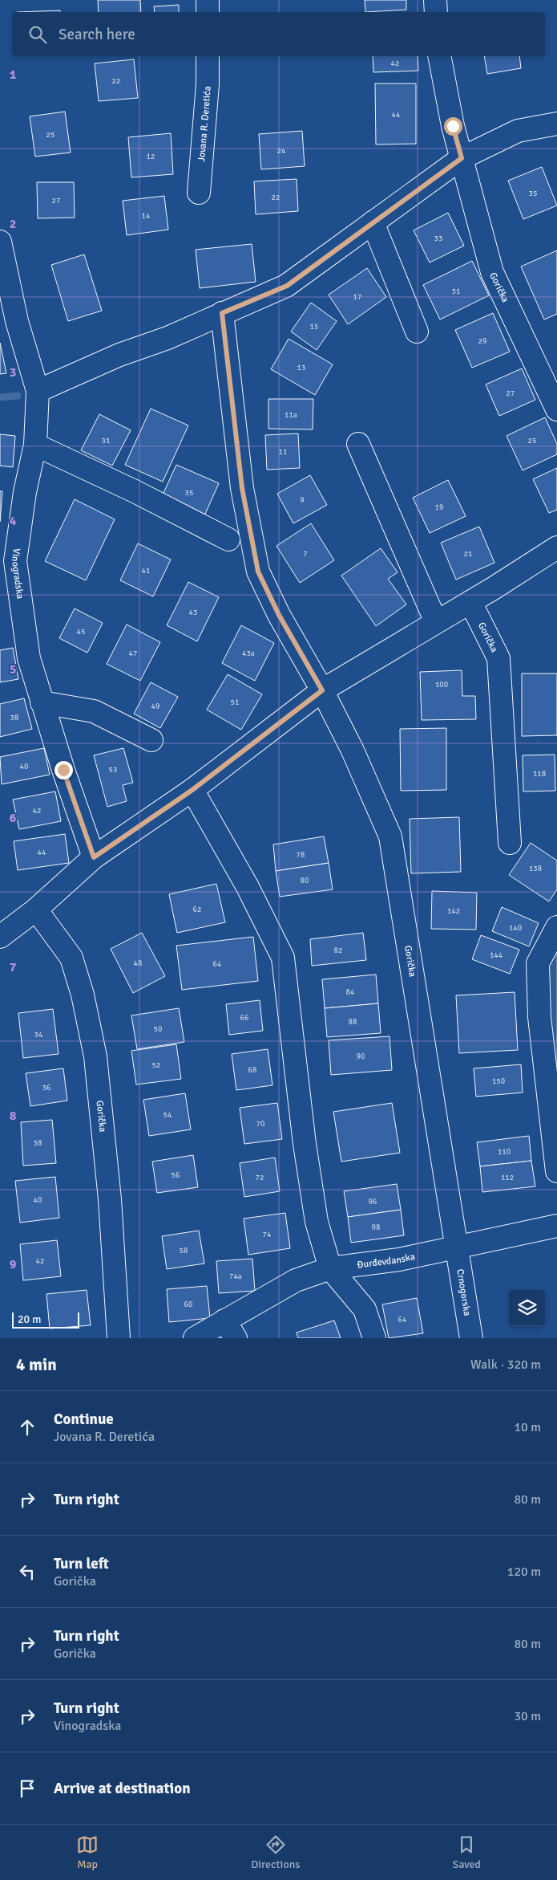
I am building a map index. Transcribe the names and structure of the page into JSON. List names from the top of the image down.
{
  "streets": {
    "street": [
      "Jovana R. Deretića",
      "Gorička",
      "Vinogradska",
      "Đurđevdanska",
      "Crnogorska"
    ]
  },
  "crossings": [
    ["Gorička", "Đurđevdanska"],
    ["Gorička", "Crnogorska"],
    ["Đurđevdanska", "Crnogorska"]
  ],
  "house_numbers": [
    "42",
    "22",
    "44",
    "25",
    "24",
    "12",
    "35",
    "22",
    "27",
    "14",
    "33",
    "31",
    "17",
    "15",
    "29",
    "13",
    "27",
    "11a",
    "31",
    "25",
    "11",
    "35",
    "9",
    "19",
    "7",
    "21",
    "41",
    "43",
    "45",
    "47",
    "43a",
    "100",
    "51",
    "49",
    "38",
    "40",
    "53",
    "118",
    "42",
    "44",
    "78",
    "138",
    "80",
    "62",
    "142",
    "140",
    "82",
    "144",
    "48",
    "64",
    "84",
    "66",
    "88",
    "50",
    "34",
    "90",
    "52",
    "68",
    "150",
    "36",
    "54",
    "70",
    "38",
    "110",
    "56",
    "72",
    "112",
    "40",
    "96",
    "98",
    "74",
    "58",
    "42",
    "74a",
    "60",
    "64"
  ],
  "scale_bar": "20 m",
  "page": {
    "search": "Search here",
    "scale": "20 m",
    "heading": ["4 min", "Walk · 320 m"],
    "list": [
      ["Continue", "Jovana R. Deretića", "10 m"],
      ["Turn right", "80 m"],
      ["Turn left", "Gorička", "120 m"],
      ["Turn right", "Gorička", "80 m"],
      ["Turn right", "Vinogradska", "30 m"],
      "Arrive at destination"
    ],
    "nav": ["Map", "Directions", "Saved"]
  },
  "grid": {
    "rows": [
      "1",
      "2",
      "3",
      "4",
      "5",
      "6",
      "7",
      "8",
      "9"
    ]
  }
}
